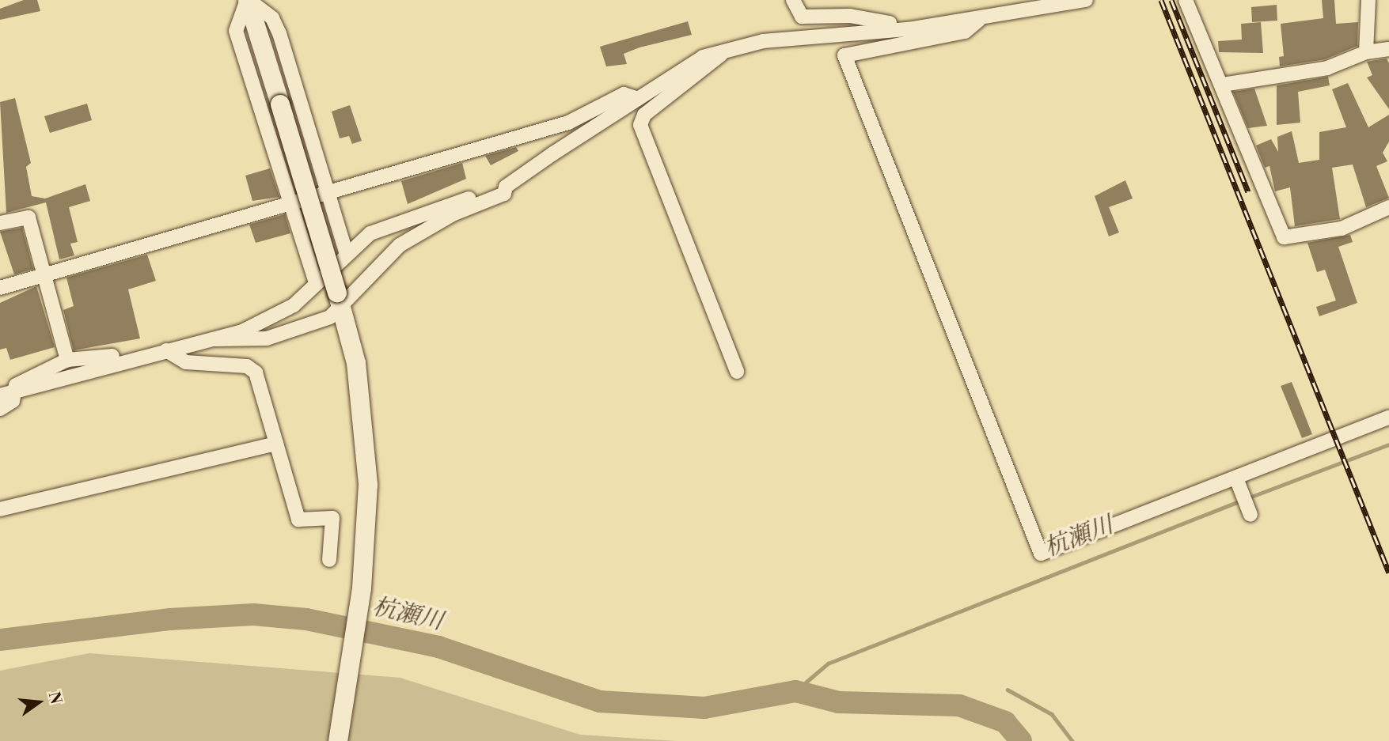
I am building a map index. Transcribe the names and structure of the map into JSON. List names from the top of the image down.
{
  "water": ["杭瀬川"],
  "north": "right"
}
